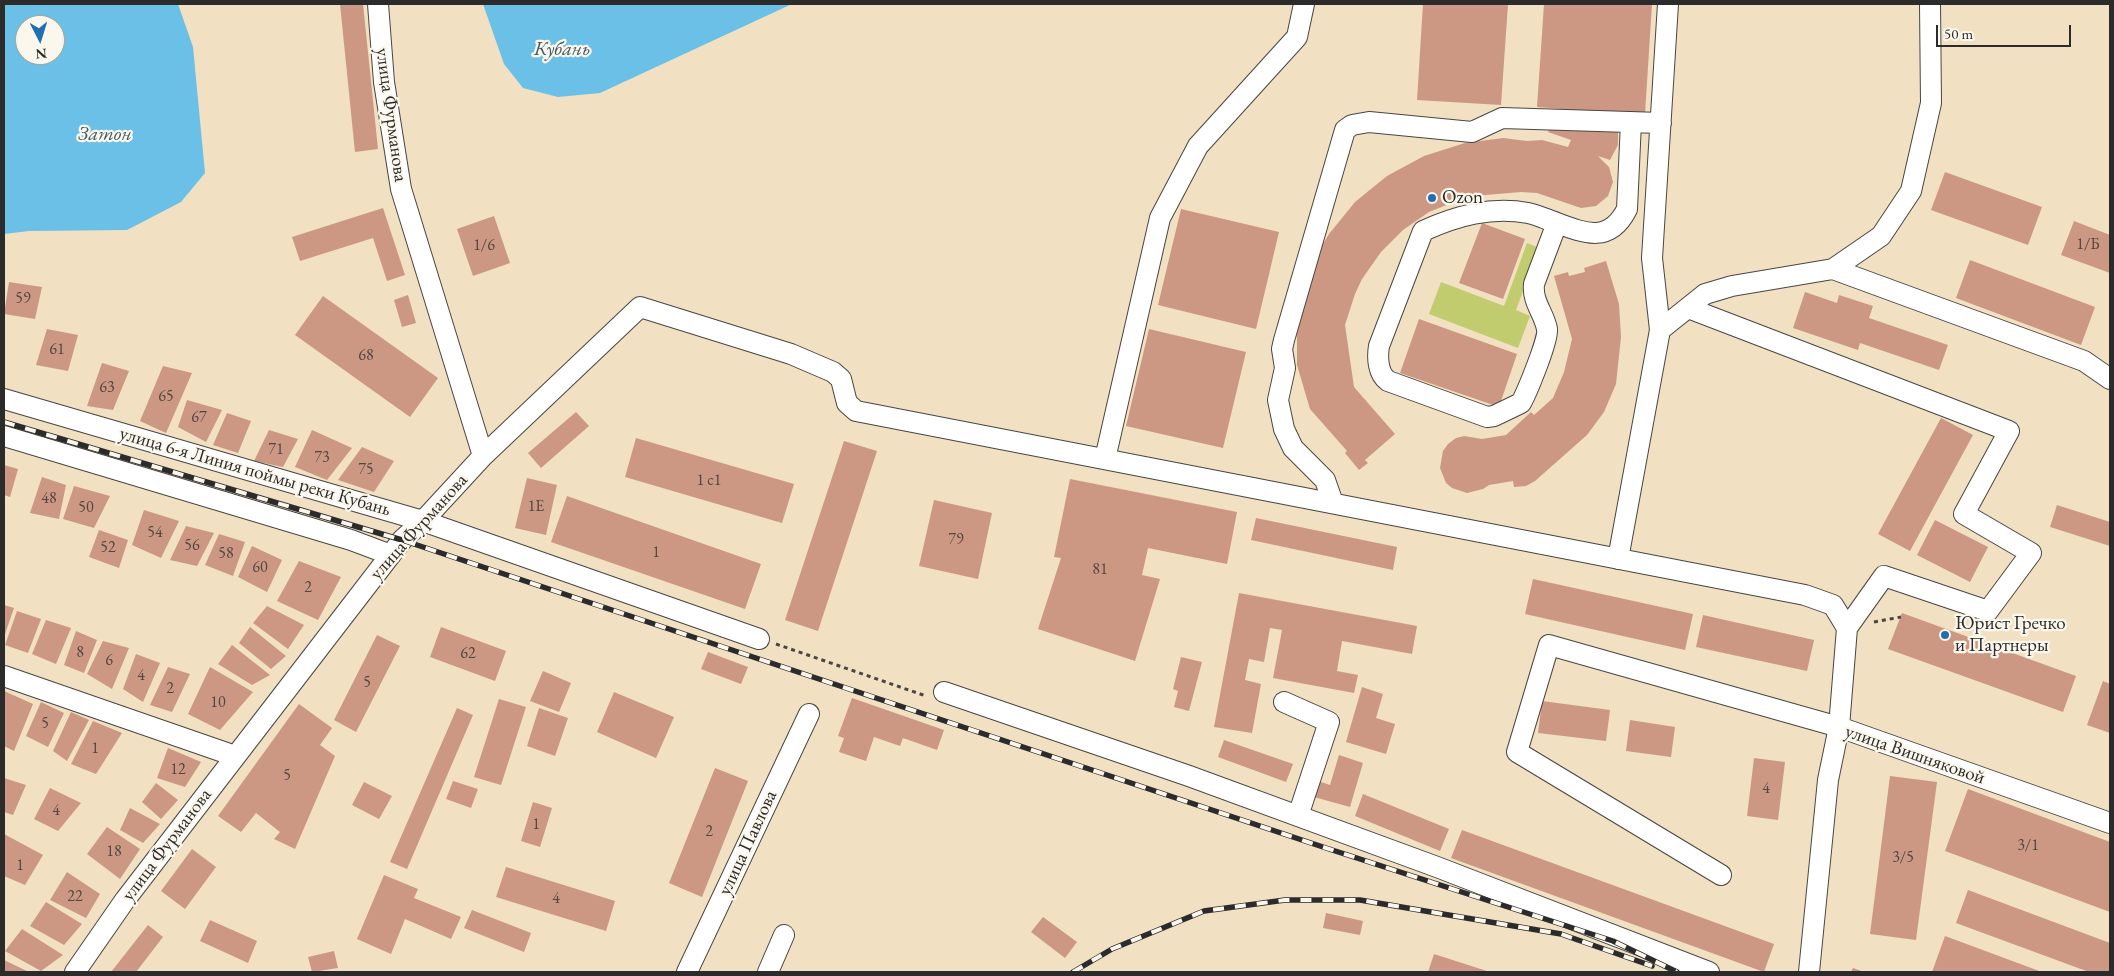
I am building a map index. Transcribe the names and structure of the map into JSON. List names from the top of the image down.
{
  "streets": {
    "street": [
      "улица Фурманова",
      "улица 6-я Линия поймы реки Кубань",
      "улица Вишняковой",
      "улица Павлова"
    ]
  },
  "crossings": [
    ["улица Фурманова", "улица 6-я Линия поймы реки Кубань"]
  ],
  "water": ["Кубань", "Затон"],
  "places": ["Ozon", "Юрист Гречко и Партнеры"],
  "house_numbers": [
    "1/Б",
    "1/6",
    "59",
    "61",
    "68",
    "63",
    "65",
    "67",
    "71",
    "73",
    "75",
    "1 с1",
    "48",
    "1Е",
    "50",
    "54",
    "79",
    "56",
    "52",
    "1",
    "58",
    "60",
    "81",
    "2",
    "8",
    "62",
    "6",
    "4",
    "5",
    "2",
    "10",
    "5",
    "1",
    "12",
    "5",
    "4",
    "4",
    "1",
    "2",
    "3/1",
    "18",
    "3/5",
    "1",
    "22",
    "4"
  ],
  "scale_bar": "50 m",
  "north": "bottom"
}
